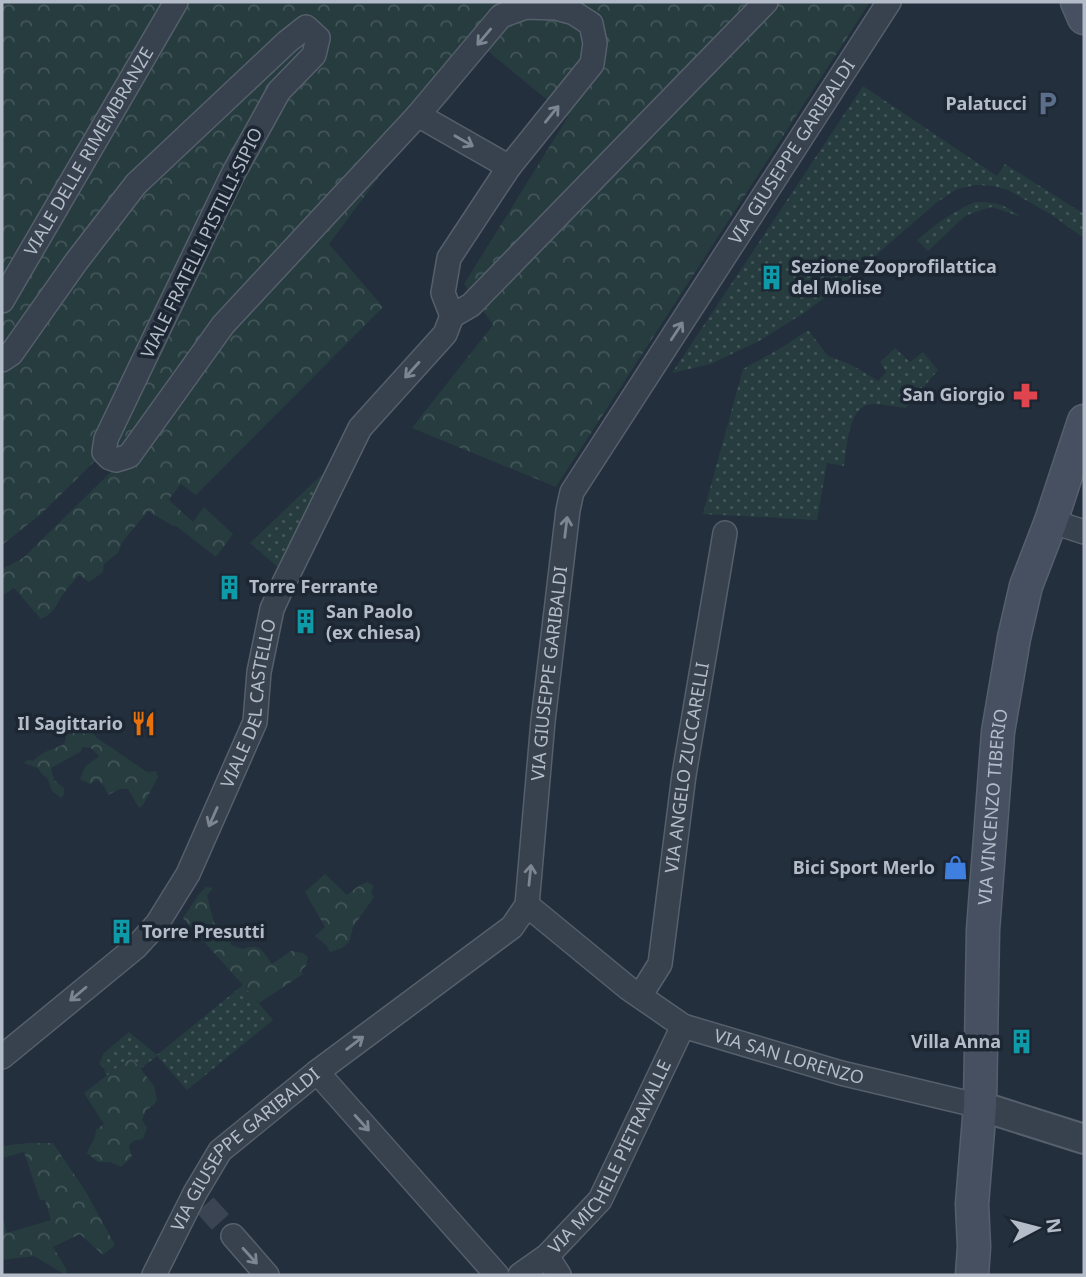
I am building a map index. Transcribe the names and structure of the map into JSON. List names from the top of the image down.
{
  "streets": {
    "main road": ["VIA VINCENZO TIBERIO"],
    "street": [
      "VIALE DELLE RIMEMBRANZE",
      "VIA GIUSEPPE GARIBALDI",
      "VIALE FRATELLI PISTILLI-SIPIO",
      "VIALE DEL CASTELLO",
      "VIA ANGELO ZUCCARELLI",
      "VIA SAN LORENZO",
      "VIA MICHELE PIETRAVALLE"
    ]
  },
  "crossings": [
    ["VIA GIUSEPPE GARIBALDI", "VIA SAN LORENZO"],
    ["VIALE FRATELLI PISTILLI-SIPIO", "VIALE DEL CASTELLO"],
    ["VIA ANGELO ZUCCARELLI", "VIA SAN LORENZO"],
    ["VIA VINCENZO TIBERIO", "VIA SAN LORENZO"],
    ["VIA SAN LORENZO", "VIA MICHELE PIETRAVALLE"]
  ],
  "one_way": ["VIALE DEL CASTELLO"],
  "places": {
    "parking": ["Palatucci"],
    "building": [
      "Sezione Zooprofilattica del Molise",
      "Torre Ferrante",
      "San Paolo (ex chiesa)",
      "Torre Presutti",
      "Villa Anna"
    ],
    "pharmacy": ["San Giorgio"],
    "restaurant": ["Il Sagittario"],
    "shop": ["Bici Sport Merlo"]
  },
  "north": "right"
}
